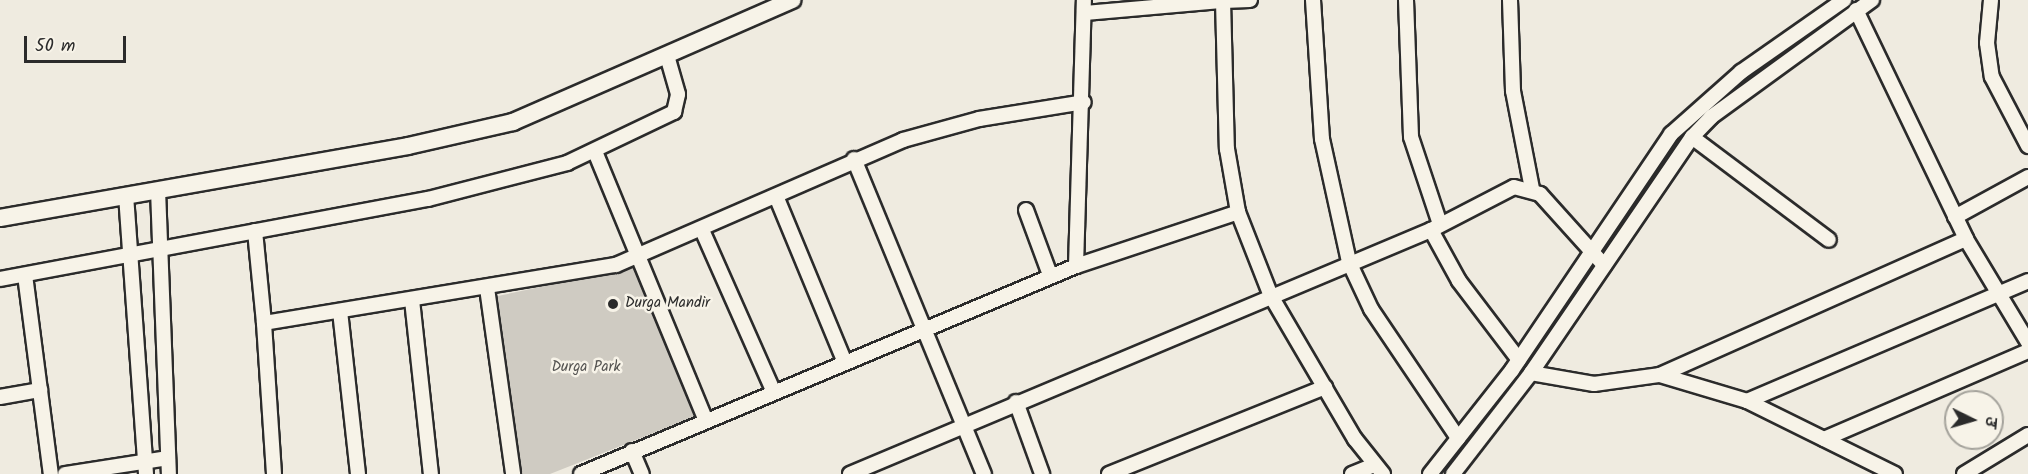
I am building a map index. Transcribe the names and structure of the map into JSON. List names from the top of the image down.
{
  "parks": ["Durga Park"],
  "places": ["Durga Mandir"],
  "scale_bar": "50 m",
  "north": "right"
}
